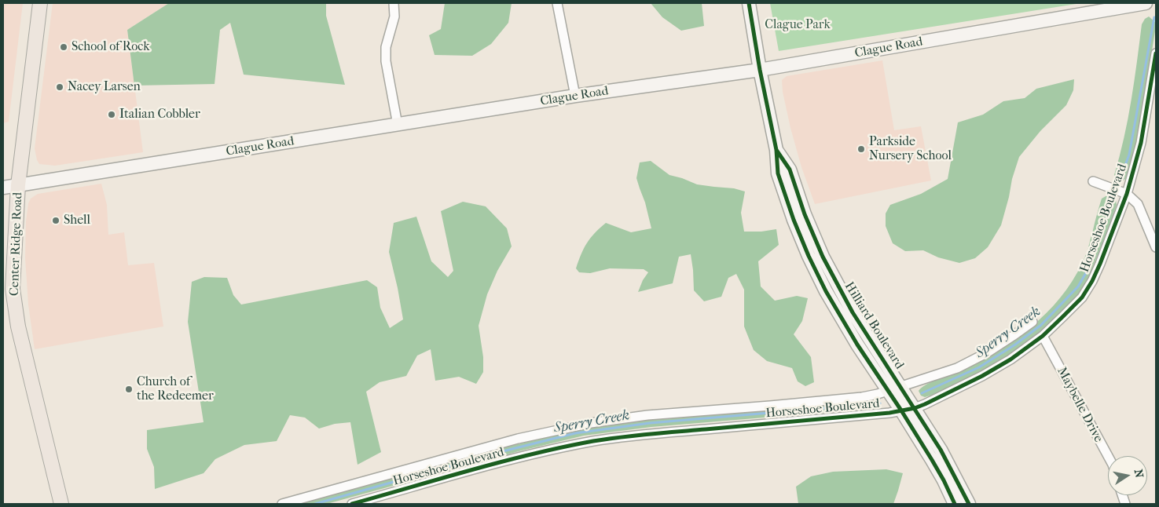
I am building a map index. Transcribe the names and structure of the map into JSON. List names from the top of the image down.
{
  "streets": {
    "main road": ["Clague Road", "Center Ridge Road", "Hilliard Boulevard"],
    "street": ["Horseshoe Boulevard", "Maybelle Drive"]
  },
  "crossings": [
    ["Clague Road", "Center Ridge Road"],
    ["Clague Road", "Hilliard Boulevard"],
    ["Horseshoe Boulevard", "Hilliard Boulevard"],
    ["Horseshoe Boulevard", "Maybelle Drive"]
  ],
  "water": ["Sperry Creek"],
  "parks": ["Clague Park"],
  "places": [
    "School of Rock",
    "Nacey Larsen",
    "Italian Cobbler",
    "Parkside Nursery School",
    "Shell",
    "Church of the Redeemer"
  ],
  "north": "right"
}
